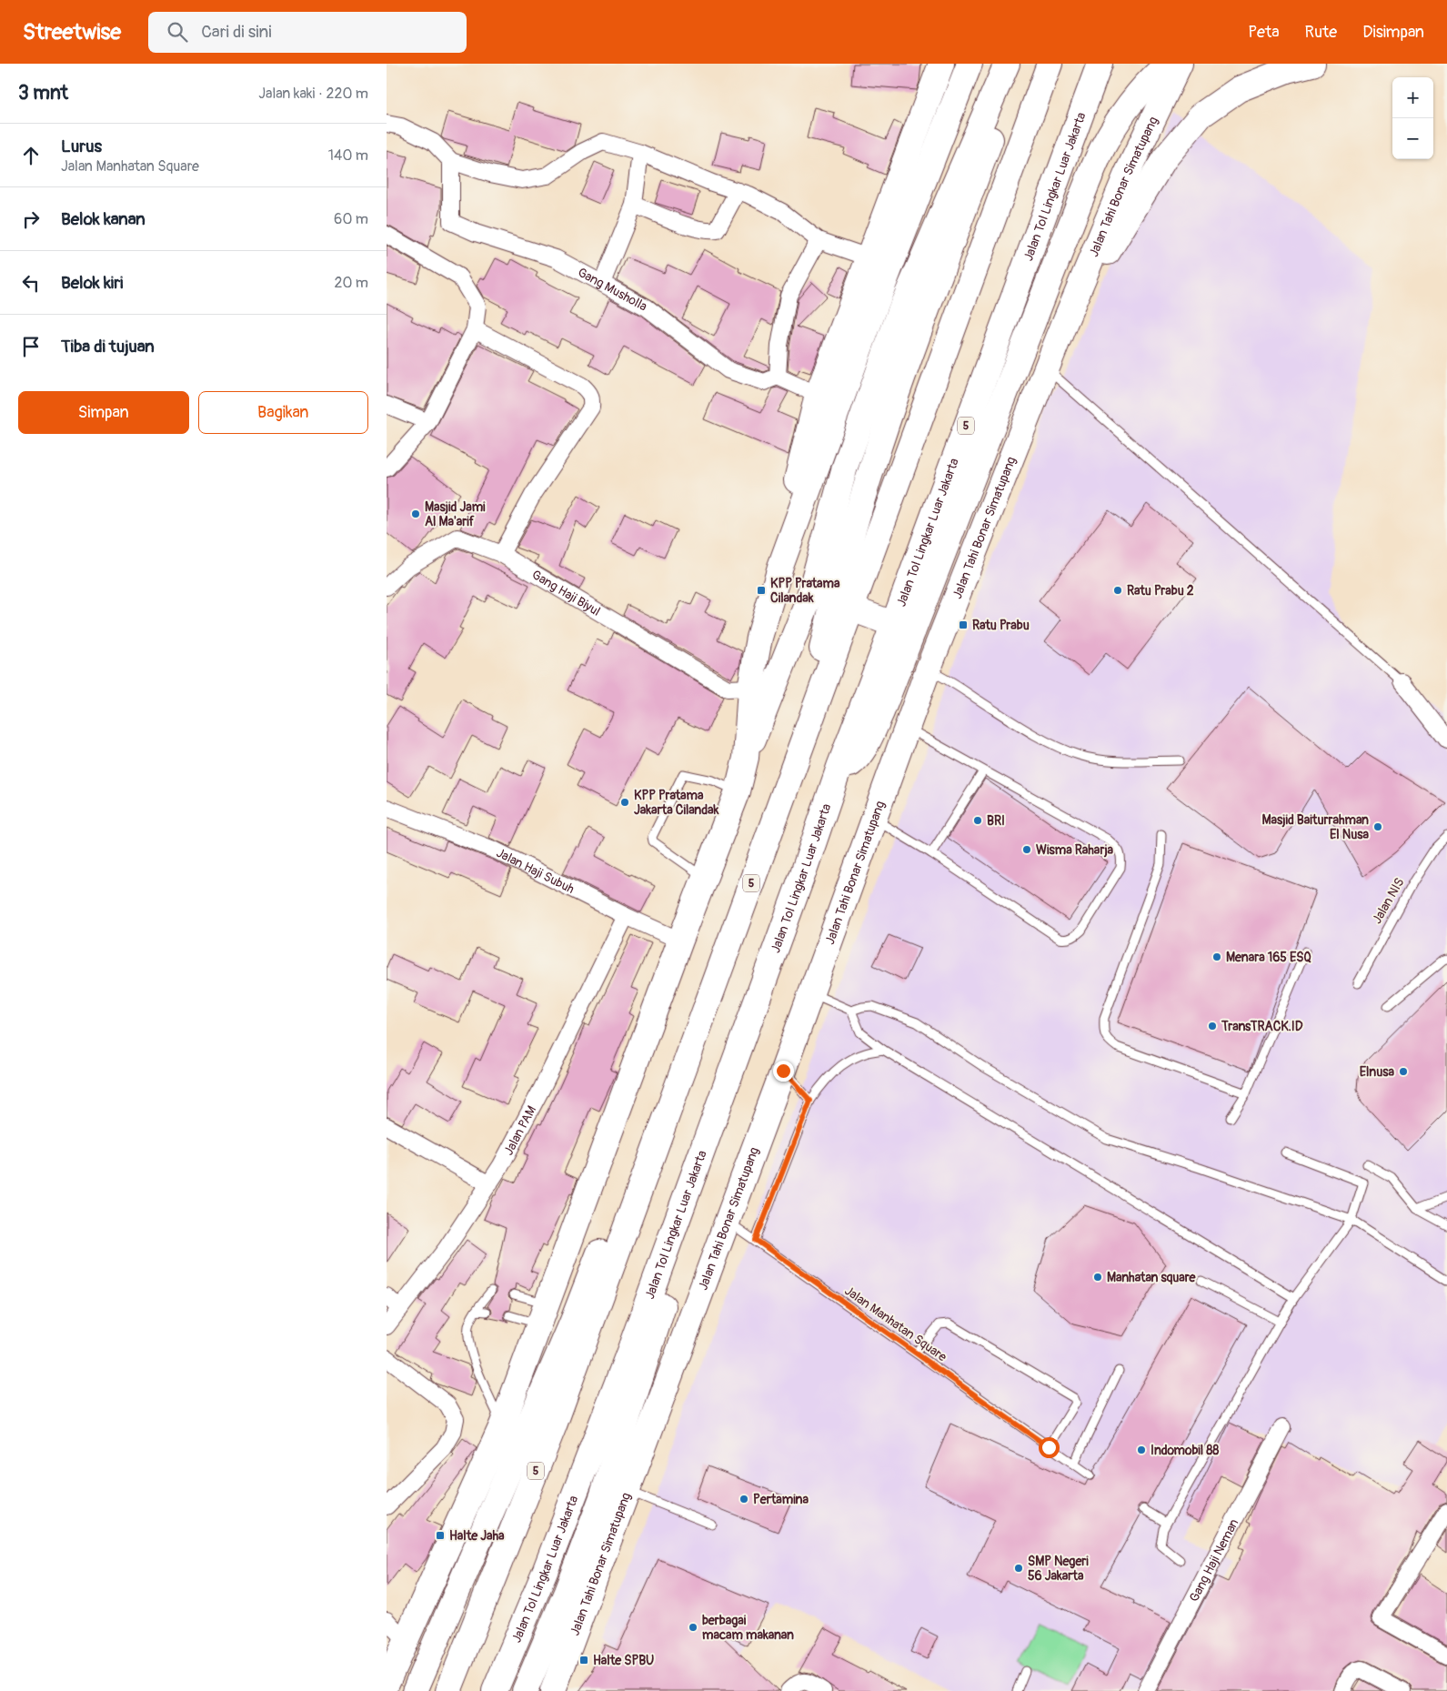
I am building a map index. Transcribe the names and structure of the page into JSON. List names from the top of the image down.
{
  "streets": {
    "highway": ["Jalan Tol Lingkar Luar Jakarta", "Jalan Tahi Bonar Simatupang", "5"],
    "street": [
      "Gang Musholla",
      "Gang Haji Biyul",
      "Jalan Haji Subuh",
      "Jalan PAM",
      "Gang Haji Neman"
    ],
    "lane": ["Jalan NIS", "Jalan Manhatan Square"]
  },
  "crossings": [
    ["Jalan Tahi Bonar Simatupang", "Jalan Manhatan Square"],
    ["Jalan Haji Subuh", "Jalan PAM"]
  ],
  "places": {
    "other": [
      "Masjid Jami Al Ma'arif",
      "Ratu Prabu 2",
      "KPP Pratama Jakarta Cilandak",
      "BRI",
      "Masjid Baiturrahman El Nusa",
      "Wisma Raharja",
      "Menara 165 ESQ",
      "TransTRACK.ID",
      "Elnusa",
      "Manhatan square",
      "Indomobil 88",
      "Pertamina",
      "SMP Negeri 56 Jakarta",
      "berbagai macam makanan"
    ],
    "transit": [
      "KPP Pratama Cilandak",
      "Ratu Prabu",
      "Halte Jaha",
      "Halte SPBU"
    ]
  },
  "page": {
    "header": "Streetwise",
    "search": "Cari di sini",
    "nav": ["Peta", "Rute", "Disimpan"],
    "heading": ["3 mnt", "Jalan kaki · 220 m"],
    "map_buttons": ["+", "−"],
    "list": [
      ["Lurus", "Jalan Manhatan Square", "140 m"],
      ["Belok kanan", "60 m"],
      ["Belok kiri", "20 m"],
      "Tiba di tujuan"
    ],
    "buttons": ["Simpan", "Bagikan"]
  }
}
